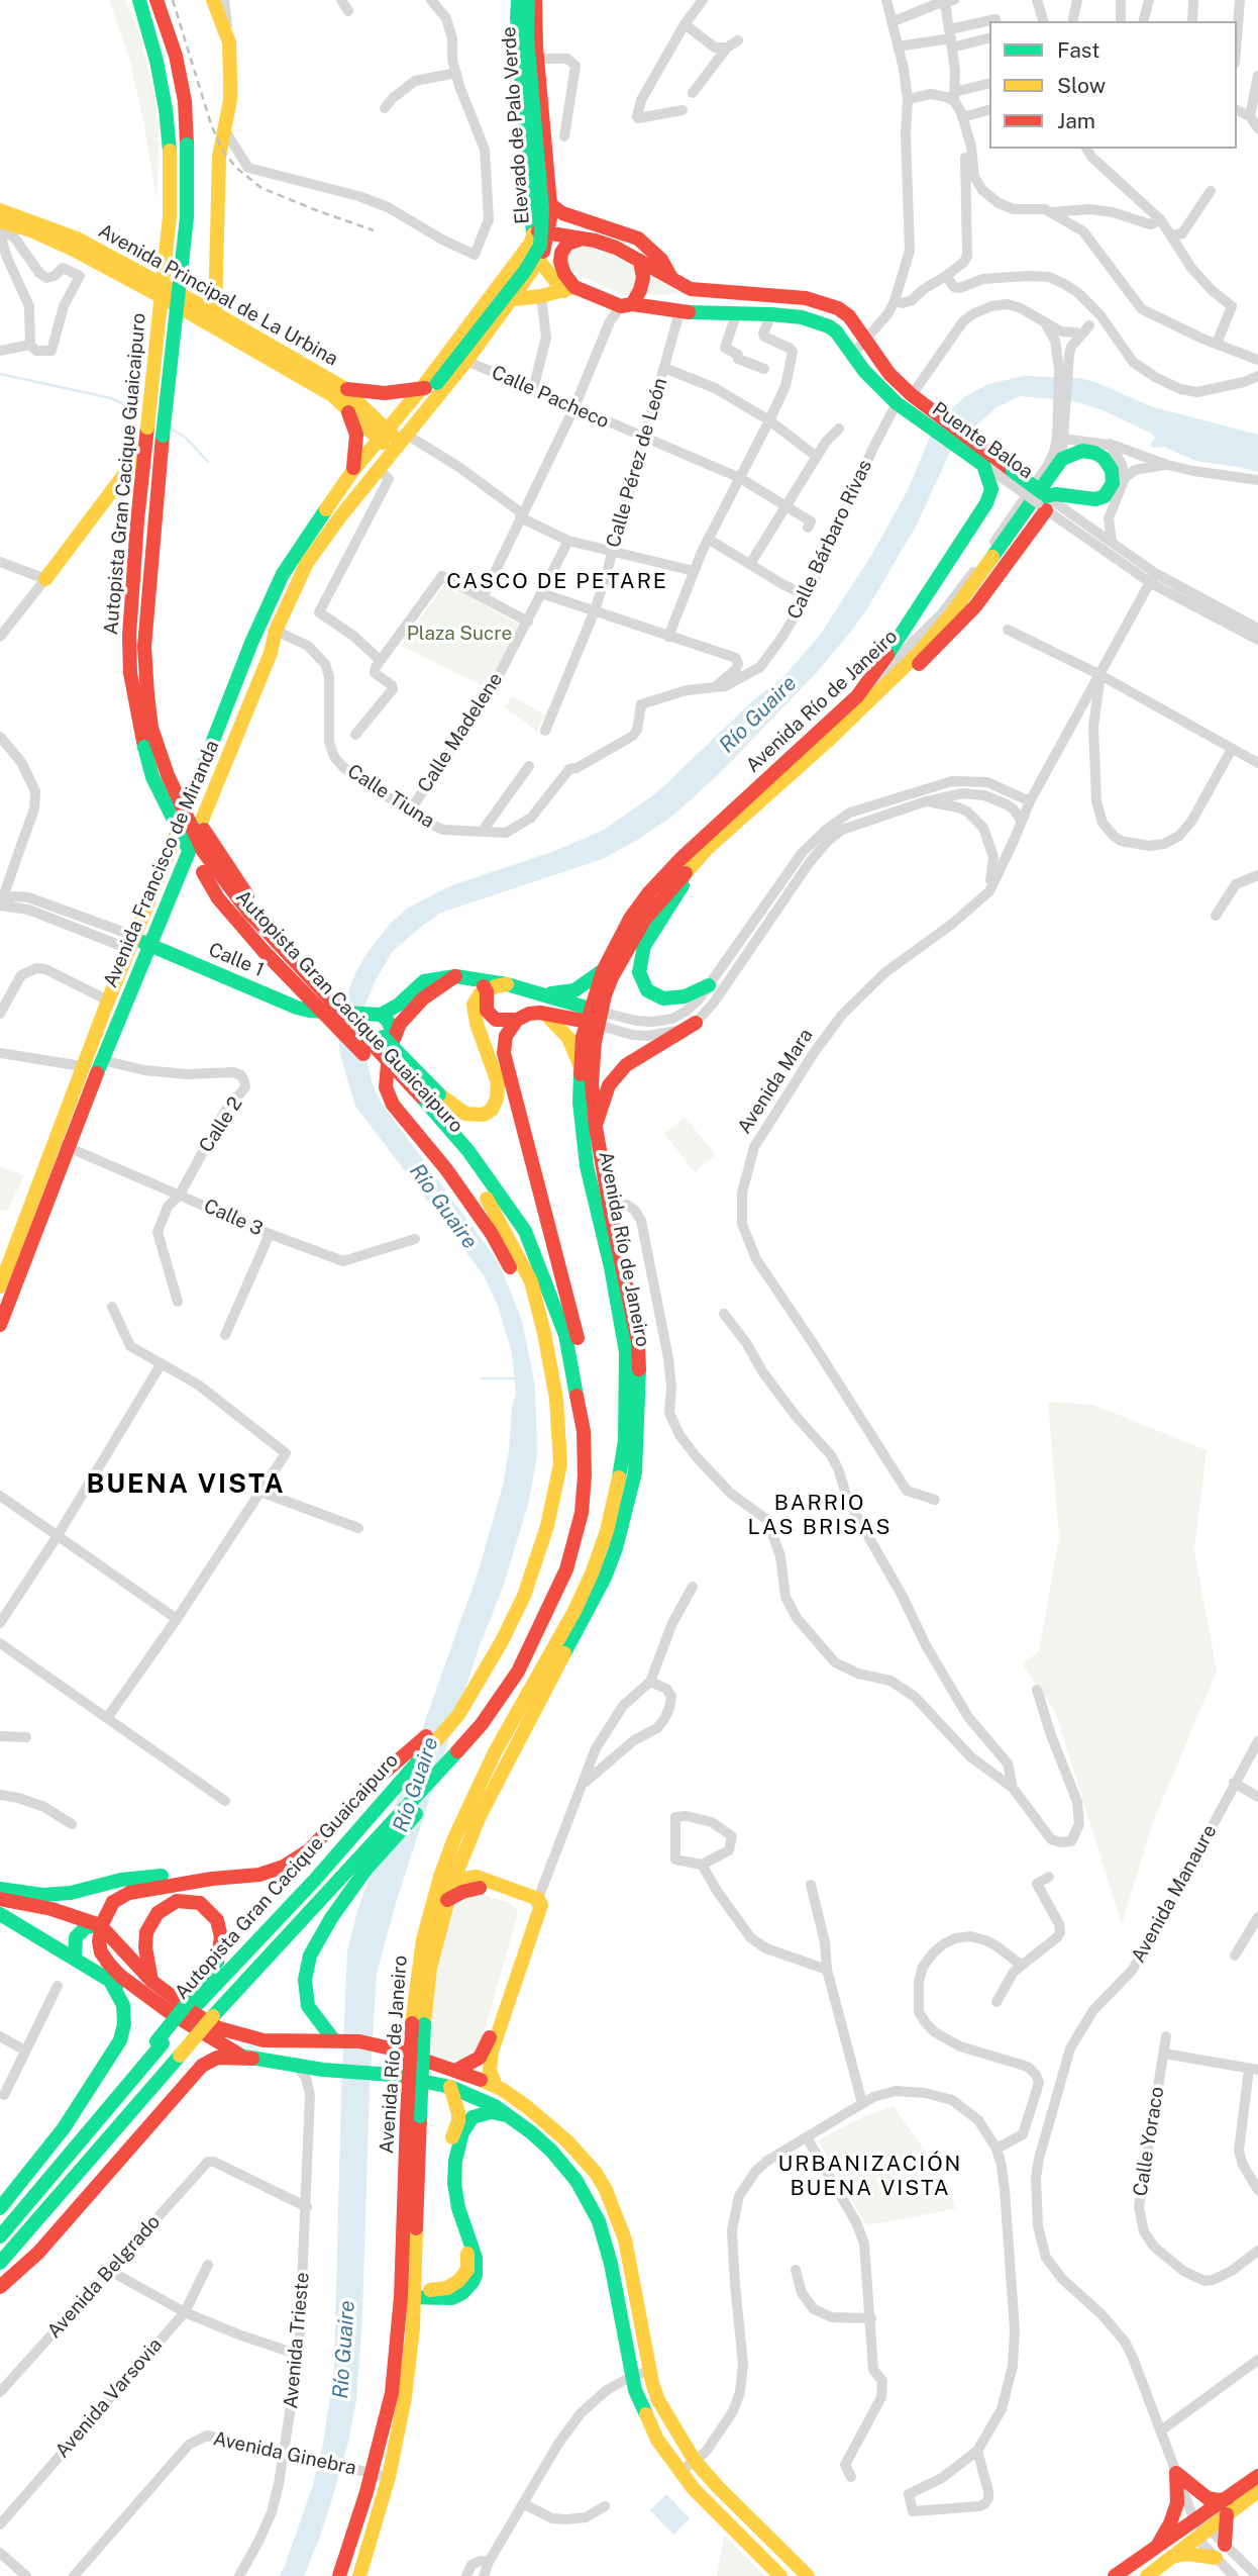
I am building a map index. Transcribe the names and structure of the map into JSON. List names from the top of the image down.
{
  "streets": {
    "main road": [
      "Elevado de Palo Verde",
      "Avenida Principal de La Urbina",
      "Puente Baloa",
      "Autopista Gran Cacique Guaicaipuro",
      "Avenida Río de Janeiro",
      "Avenida Francisco de Miranda",
      "Calle 1"
    ],
    "street": [
      "Calle Pacheco",
      "Calle Pérez de León",
      "Calle Bárbaro Rívas",
      "Calle Madelene",
      "Calle Tiuna",
      "Avenida Mara",
      "Calle 2",
      "Calle 3",
      "Avenida Manaure",
      "Calle Yoraco",
      "Avenida Belgrado",
      "Avenida Trieste",
      "Avenida Varsovia",
      "Avenida Ginebra"
    ]
  },
  "crossings": [
    ["Elevado de Palo Verde", "Avenida Francisco de Miranda"],
    ["Avenida Principal de La Urbina", "Avenida Francisco de Miranda"],
    ["Calle Pacheco", "Calle Pérez de León"],
    ["Calle Pacheco", "Avenida Francisco de Miranda"],
    ["Puente Baloa", "Calle Pérez de León"],
    ["Puente Baloa", "Calle Bárbaro Rívas"],
    ["Calle Bárbaro Rívas", "Calle Tiuna"],
    ["Avenida Río de Janeiro", "Avenida Ginebra"],
    ["Calle Madelene", "Calle Tiuna"],
    ["Calle Tiuna", "Avenida Francisco de Miranda"],
    ["Avenida Francisco de Miranda", "Calle 1"],
    ["Avenida Francisco de Miranda", "Calle 2"],
    ["Avenida Francisco de Miranda", "Calle 3"],
    ["Calle 2", "Calle 3"],
    ["Avenida Belgrado", "Avenida Trieste"],
    ["Avenida Trieste", "Avenida Ginebra"]
  ],
  "districts": [
    "CASCO DE PETARE",
    "BUENA VISTA",
    "BARRIO LAS BRISAS",
    "URBANIZACIÓN BUENA VISTA"
  ],
  "water": ["Río Guaire"],
  "parks": ["Plaza Sucre"],
  "legend": ["Fast", "Slow", "Jam"]
}
